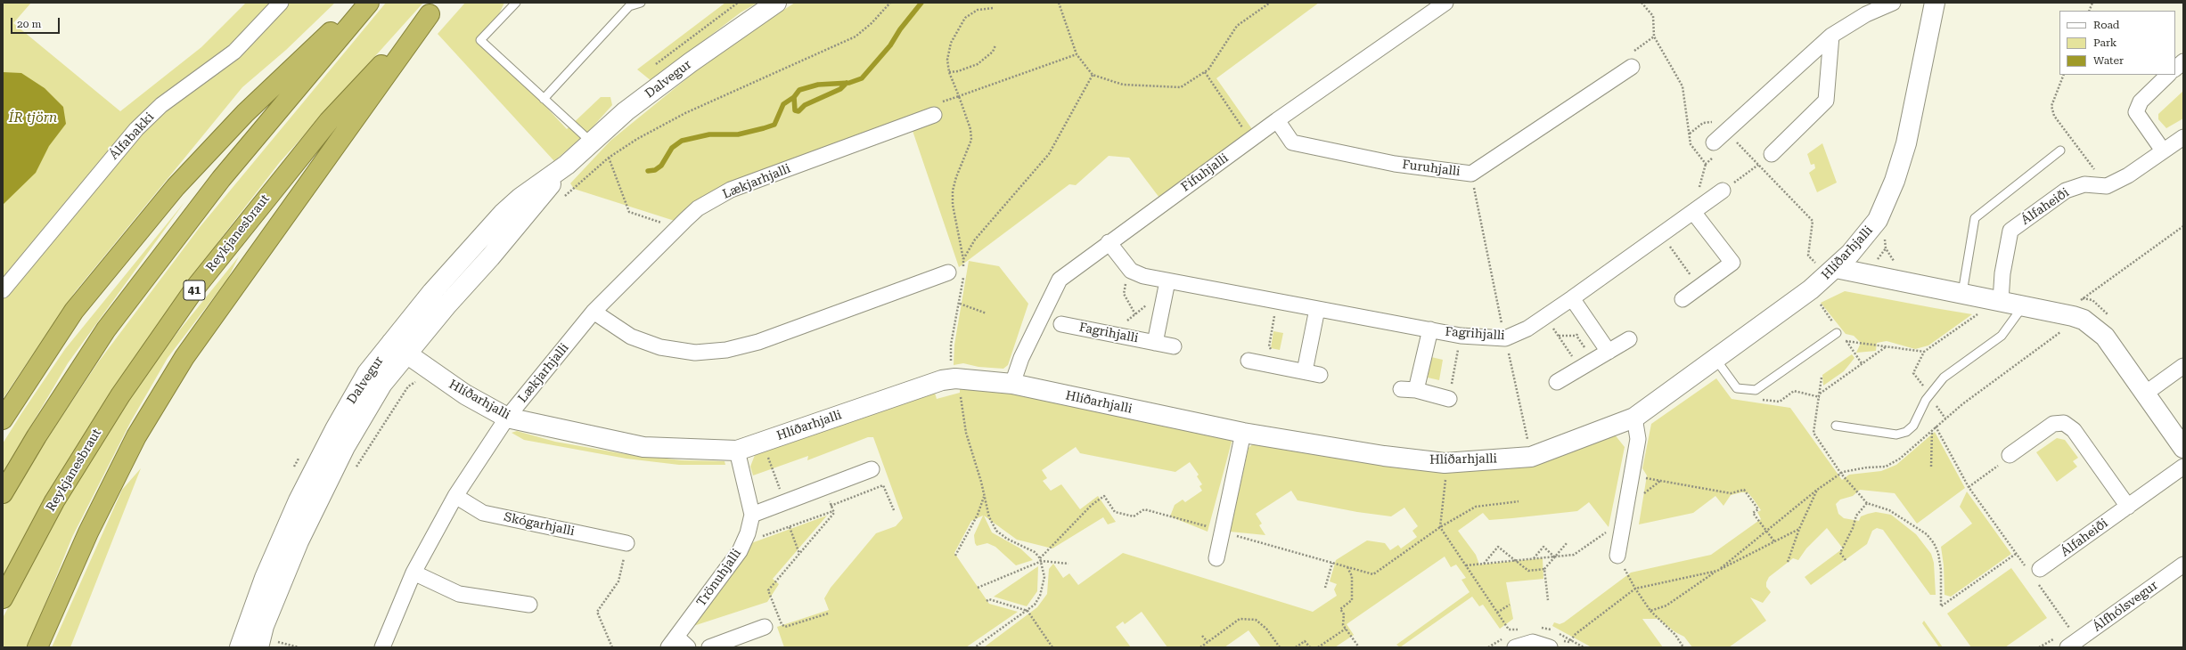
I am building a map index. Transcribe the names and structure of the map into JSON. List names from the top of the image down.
{
  "streets": {
    "highway": ["Reykjanesbraut", "41"],
    "street": [
      "Dalvegur",
      "Álfabakki",
      "Furuhjalli",
      "Fífuhjalli",
      "Lækjarhjalli",
      "Álfaheiði",
      "Hlíðarhjalli",
      "Fagrihjalli",
      "Skógarhjalli",
      "Trönuhjalli",
      "Álfhólsvegur"
    ]
  },
  "crossings": [
    ["Dalvegur", "Hlíðarhjalli"],
    ["Furuhjalli", "Fífuhjalli"],
    ["Fífuhjalli", "Hlíðarhjalli"],
    ["Fífuhjalli", "Fagrihjalli"],
    ["Lækjarhjalli", "Hlíðarhjalli"],
    ["Hlíðarhjalli", "Trönuhjalli"]
  ],
  "water": ["ÍR tjörn"],
  "legend": ["Road", "Park", "Water"],
  "scale_bar": "20 m"
}
